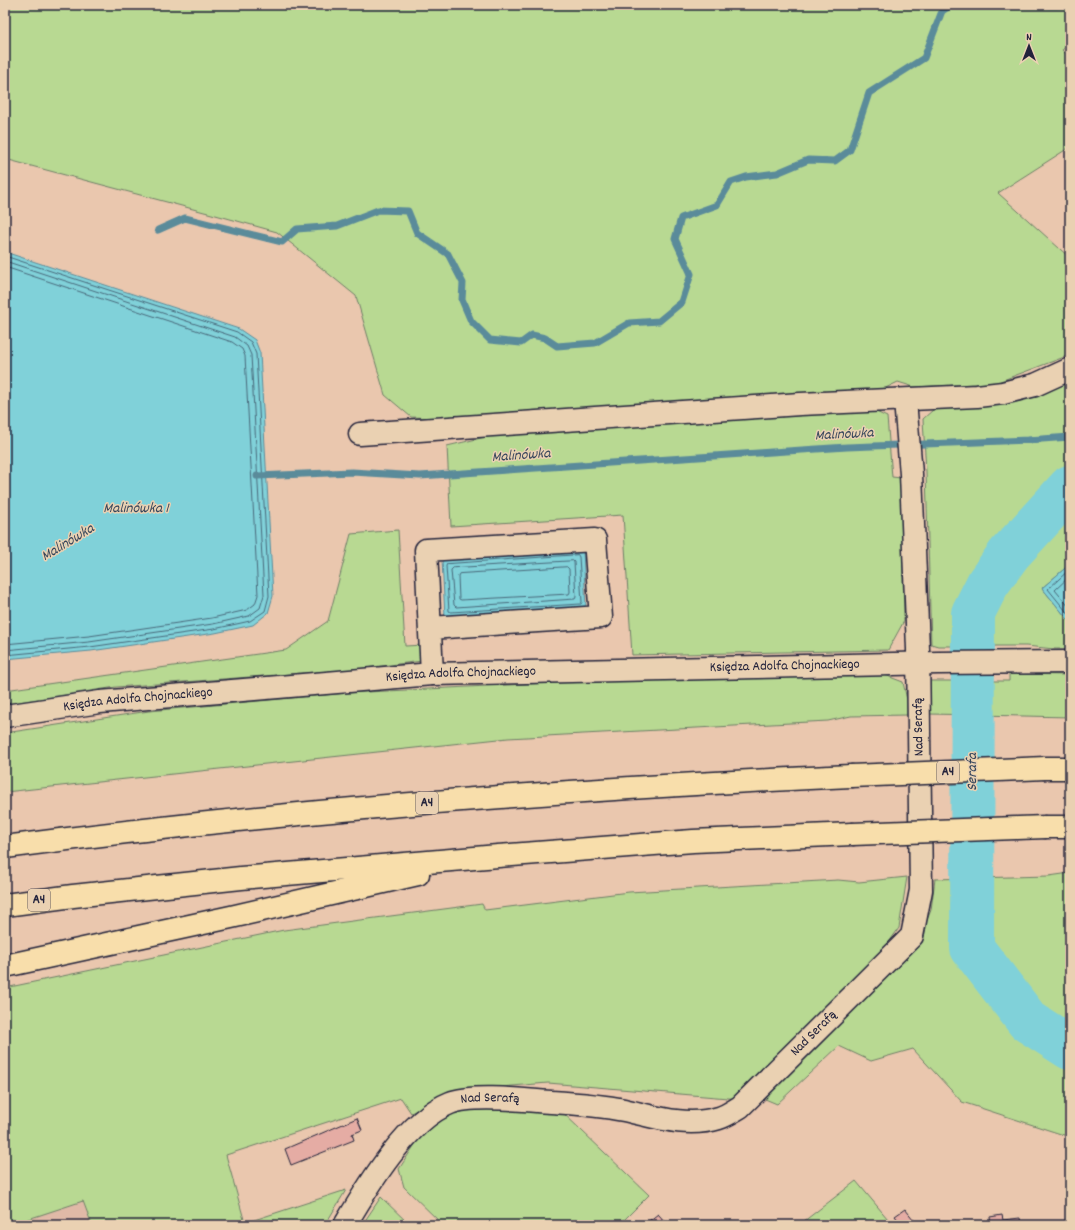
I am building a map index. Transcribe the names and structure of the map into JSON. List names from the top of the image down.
{
  "streets": {
    "highway": ["A4"],
    "street": ["Księdza Adolfa Chojnackiego", "Nad Serafą"]
  },
  "crossings": [
    ["Księdza Adolfa Chojnackiego", "Nad Serafą"]
  ],
  "water": ["Malinówka", "Malinówka 1", "Serafa"],
  "north": "top"
}
